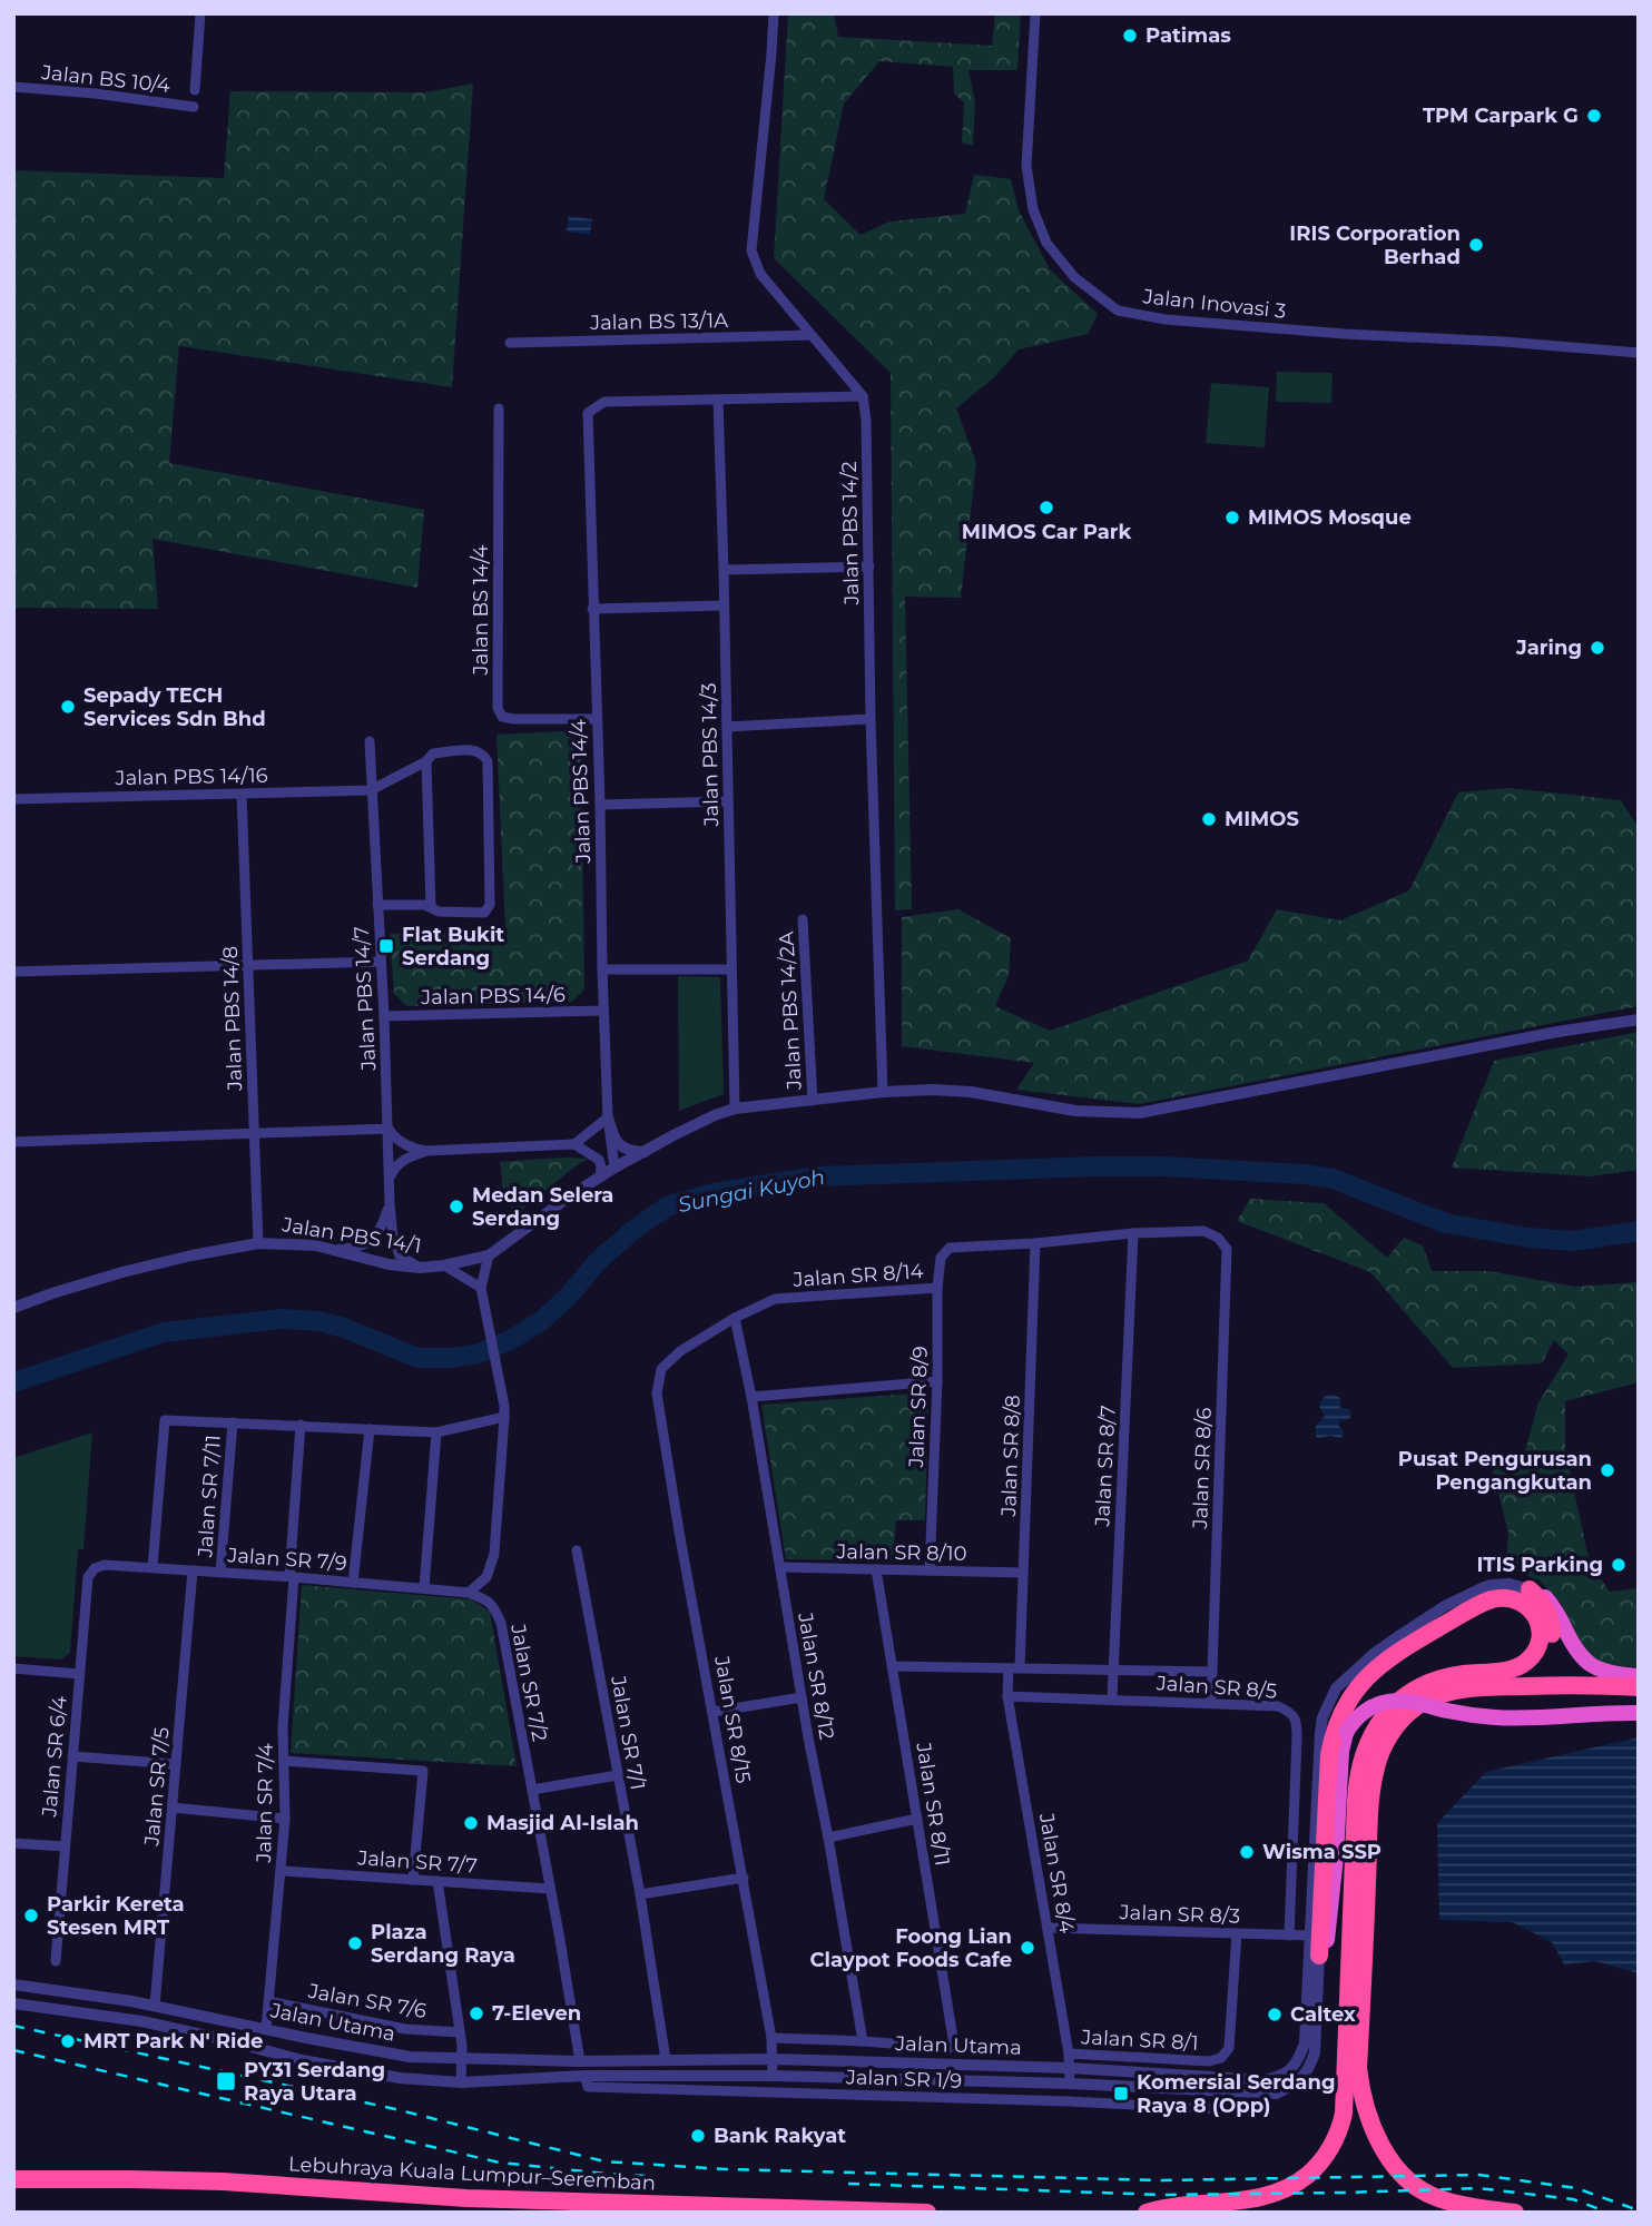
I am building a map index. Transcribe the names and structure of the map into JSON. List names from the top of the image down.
{
  "streets": {
    "highway": ["Lebuhraya Kuala Lumpur–Seremban"],
    "street": [
      "Jalan BS 10/4",
      "Jalan Inovasi 3",
      "Jalan BS 13/1A",
      "Jalan PBS 14/2",
      "Jalan BS 14/4",
      "Jalan PBS 14/3",
      "Jalan PBS 14/16",
      "Jalan PBS 14/4",
      "Jalan PBS 14/6",
      "Jalan PBS 14/7",
      "Jalan PBS 14/2A",
      "Jalan PBS 14/8",
      "Jalan PBS 14/1",
      "Jalan SR 8/14",
      "Jalan SR 8/9",
      "Jalan SR 8/8",
      "Jalan SR 8/7",
      "Jalan SR 8/6",
      "Jalan SR 7/11",
      "Jalan SR 8/10",
      "Jalan SR 7/9",
      "Jalan SR 8/12",
      "Jalan SR 7/2",
      "Jalan SR 8/5",
      "Jalan SR 8/15",
      "Jalan SR 7/1",
      "Jalan SR 6/4",
      "Jalan SR 7/5",
      "Jalan SR 7/4",
      "Jalan SR 8/11",
      "Jalan SR 7/7",
      "Jalan SR 8/4",
      "Jalan SR 8/3",
      "Jalan SR 7/6",
      "Jalan Utama",
      "Jalan SR 8/1",
      "Jalan SR 1/9"
    ]
  },
  "crossings": [
    ["Jalan PBS 14/2", "Jalan PBS 14/1"],
    ["Jalan BS 14/4", "Jalan PBS 14/4"],
    ["Jalan PBS 14/3", "Jalan PBS 14/4"],
    ["Jalan PBS 14/3", "Jalan PBS 14/1"],
    ["Jalan PBS 14/16", "Jalan PBS 14/7"],
    ["Jalan PBS 14/16", "Jalan PBS 14/8"],
    ["Jalan PBS 14/4", "Jalan PBS 14/6"],
    ["Jalan PBS 14/4", "Jalan PBS 14/1"],
    ["Jalan PBS 14/6", "Jalan PBS 14/7"],
    ["Jalan PBS 14/7", "Jalan PBS 14/1"],
    ["Jalan PBS 14/2A", "Jalan PBS 14/1"],
    ["Jalan PBS 14/8", "Jalan PBS 14/1"],
    ["Jalan SR 8/14", "Jalan SR 8/9"],
    ["Jalan SR 8/14", "Jalan SR 8/12"],
    ["Jalan SR 8/14", "Jalan SR 8/15"],
    ["Jalan SR 8/9", "Jalan SR 8/8"],
    ["Jalan SR 8/9", "Jalan SR 8/10"],
    ["Jalan SR 8/8", "Jalan SR 8/10"],
    ["Jalan SR 8/8", "Jalan SR 8/5"],
    ["Jalan SR 8/7", "Jalan SR 8/6"],
    ["Jalan SR 8/7", "Jalan SR 8/5"],
    ["Jalan SR 8/6", "Jalan SR 8/5"],
    ["Jalan SR 7/11", "Jalan SR 7/9"],
    ["Jalan SR 8/10", "Jalan SR 8/12"],
    ["Jalan SR 8/10", "Jalan SR 8/11"],
    ["Jalan SR 7/9", "Jalan SR 7/2"],
    ["Jalan SR 7/9", "Jalan SR 6/4"],
    ["Jalan SR 7/9", "Jalan SR 7/5"],
    ["Jalan SR 7/9", "Jalan SR 7/4"],
    ["Jalan SR 8/12", "Jalan SR 8/11"],
    ["Jalan SR 7/2", "Jalan SR 7/7"],
    ["Jalan SR 7/2", "Jalan Utama"],
    ["Jalan SR 8/5", "Jalan SR 8/11"],
    ["Jalan SR 8/5", "Jalan SR 8/4"],
    ["Jalan SR 8/5", "Jalan SR 8/3"],
    ["Jalan SR 8/15", "Jalan Utama"],
    ["Jalan SR 7/1", "Jalan Utama"],
    ["Jalan SR 7/5", "Jalan Utama"],
    ["Jalan SR 7/4", "Jalan SR 7/7"],
    ["Jalan SR 7/4", "Jalan SR 7/6"],
    ["Jalan SR 7/4", "Jalan Utama"],
    ["Jalan SR 8/4", "Jalan SR 8/3"],
    ["Jalan SR 8/4", "Jalan Utama"],
    ["Jalan SR 8/4", "Jalan SR 8/1"],
    ["Jalan SR 8/3", "Jalan Utama"],
    ["Jalan SR 8/3", "Jalan SR 8/1"],
    ["Jalan Utama", "Jalan SR 1/9"]
  ],
  "water": ["Sungai Kuyoh"],
  "places": {
    "other": [
      "Patimas",
      "TPM Carpark G",
      "IRIS Corporation Berhad",
      "MIMOS Car Park",
      "MIMOS Mosque",
      "Jaring",
      "Sepady TECH Services Sdn Bhd",
      "MIMOS",
      "Medan Selera Serdang",
      "Pusat Pengurusan Pengangkutan",
      "ITIS Parking",
      "Masjid Al-Islah",
      "Wisma SSP",
      "Parkir Kereta Stesen MRT",
      "Plaza Serdang Raya",
      "Foong Lian Claypot Foods Cafe",
      "7-Eleven",
      "Caltex",
      "MRT Park N' Ride",
      "Bank Rakyat"
    ],
    "transit": ["Flat Bukit Serdang", "PY31 Serdang Raya Utara", "Komersial Serdang Raya 8 (Opp)"]
  }
}
